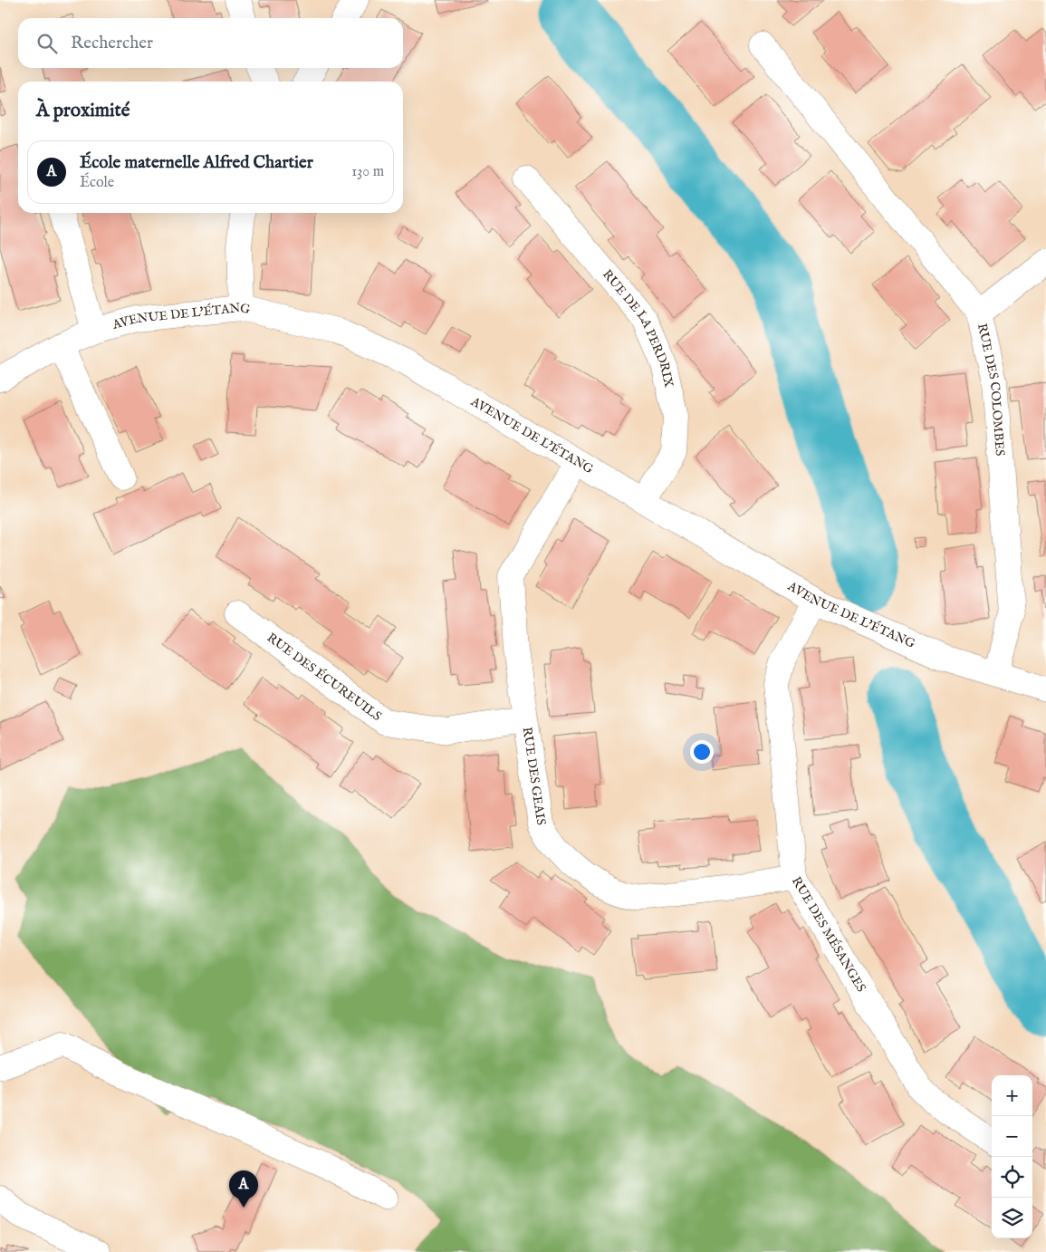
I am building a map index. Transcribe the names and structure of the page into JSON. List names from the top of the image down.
{
  "streets": {
    "street": [
      "AVENUE DE L'ÉTANG",
      "RUE DE LA PERDRIX",
      "RUE DES COLOMBES",
      "RUE DES ÉCUREUILS",
      "RUE DES GEAIS",
      "RUE DES MÉSANGES"
    ]
  },
  "crossings": [
    ["AVENUE DE L'ÉTANG", "RUE DE LA PERDRIX"],
    ["AVENUE DE L'ÉTANG", "RUE DES COLOMBES"],
    ["AVENUE DE L'ÉTANG", "RUE DES GEAIS"],
    ["AVENUE DE L'ÉTANG", "RUE DES MÉSANGES"],
    ["RUE DES ÉCUREUILS", "RUE DES GEAIS"],
    ["RUE DES GEAIS", "RUE DES MÉSANGES"]
  ],
  "page": {
    "search": "Rechercher",
    "heading": "À proximité",
    "list": [
      {
        "mark": "A",
        "name": "École maternelle Alfred Chartier",
        "note": "École",
        "value": "130 m"
      }
    ],
    "map_buttons": ["+", "−"],
    "pins": "A"
  }
}
